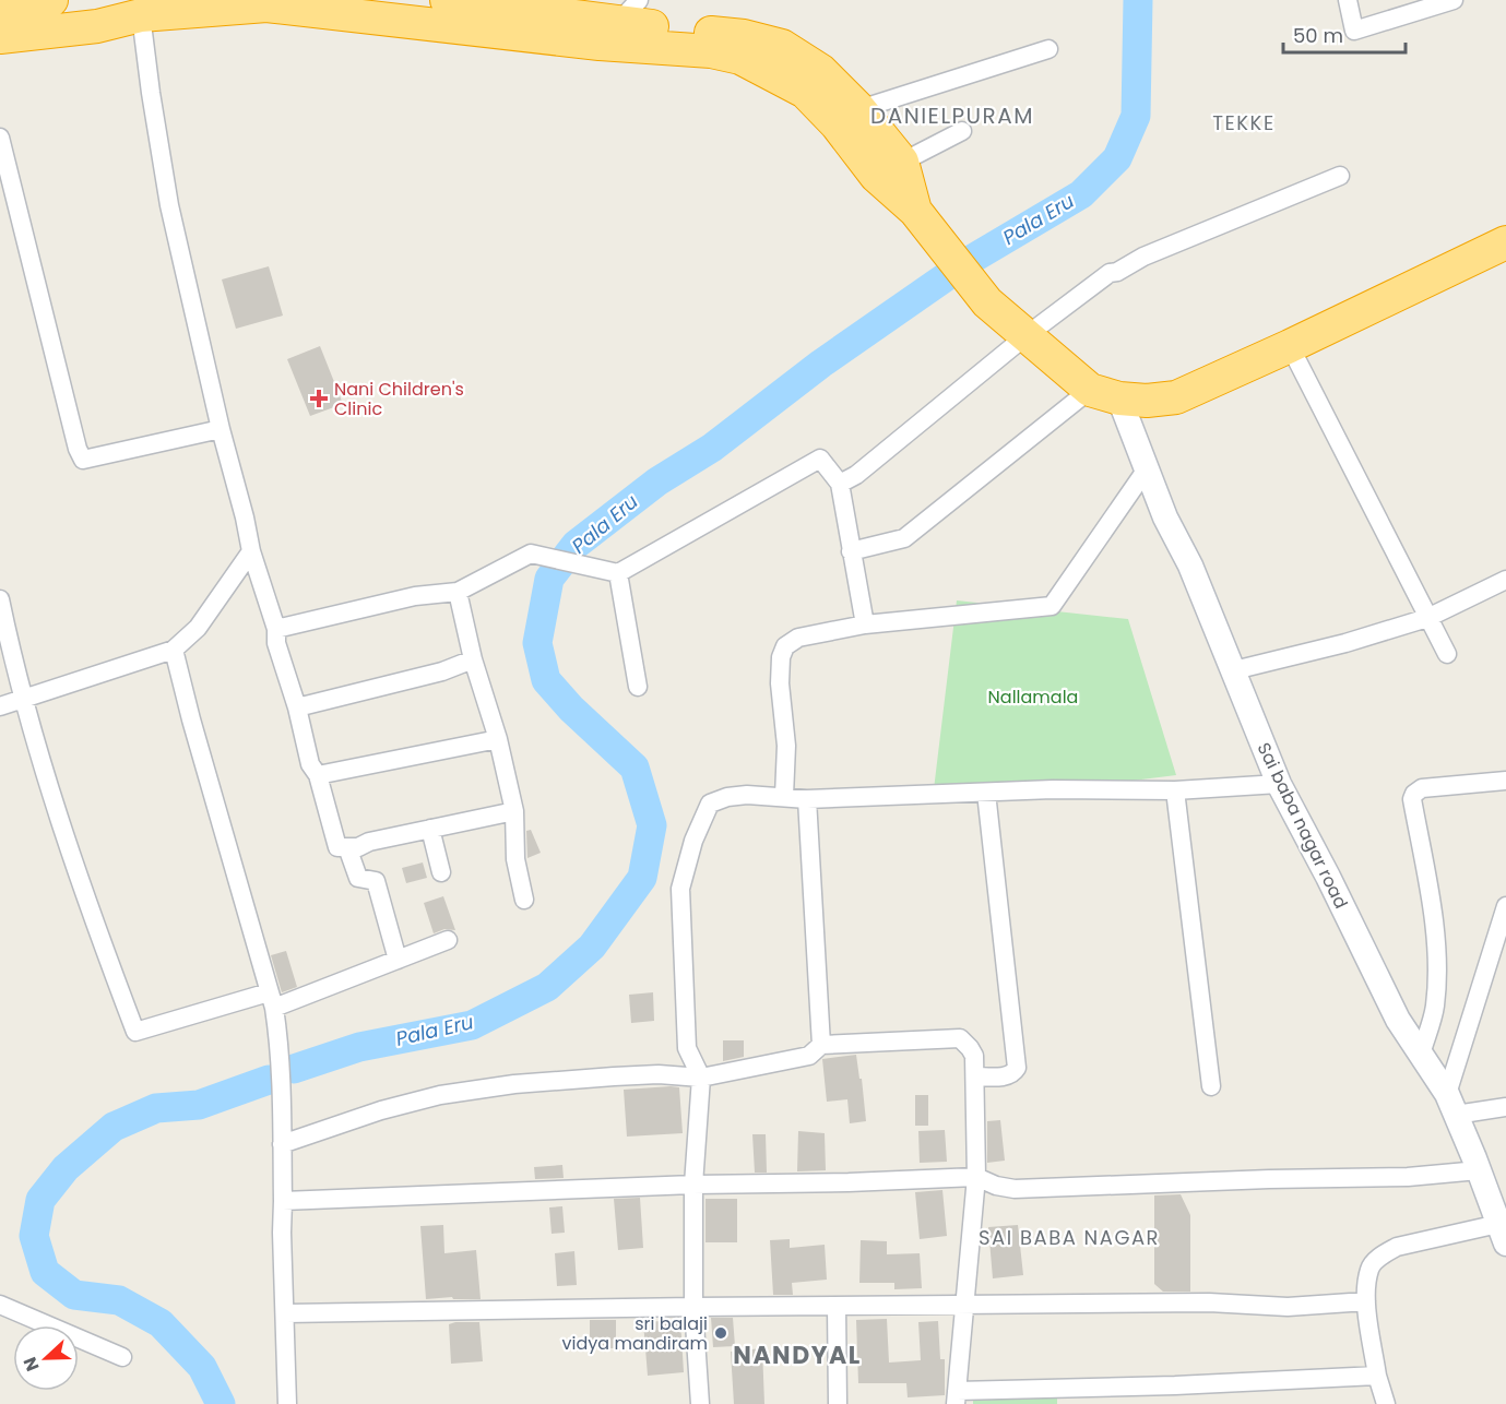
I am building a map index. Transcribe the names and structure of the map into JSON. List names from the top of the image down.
{
  "streets": {
    "main road": ["Sai baba nagar road"]
  },
  "districts": [
    "DANIELPURAM",
    "TEKKE",
    "SAI BABA NAGAR",
    "NANDYAL"
  ],
  "water": ["Pala Eru"],
  "parks": ["Nallamala"],
  "places": {
    "health": ["Nani Children's Clinic"],
    "other": ["sri balaji vidya mandiram"]
  },
  "scale_bar": "50 m",
  "north": "left"
}
